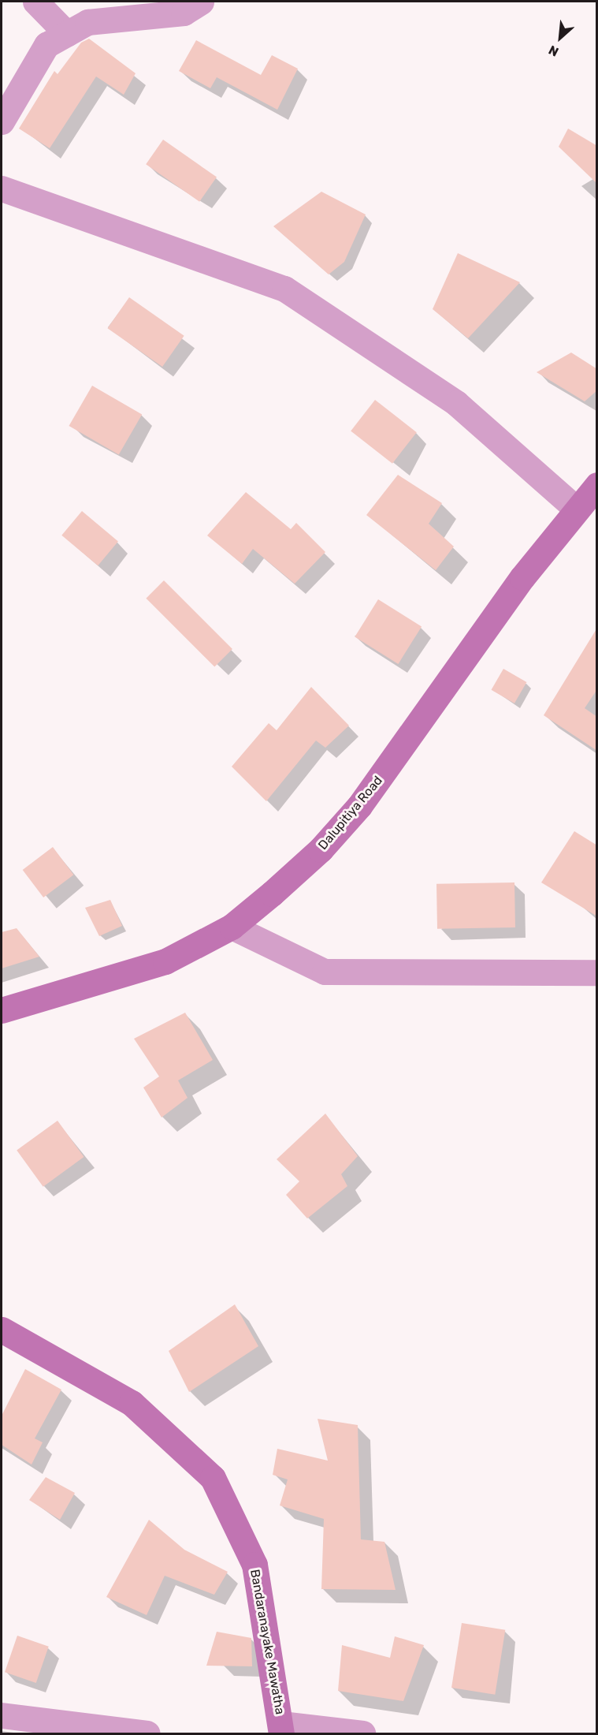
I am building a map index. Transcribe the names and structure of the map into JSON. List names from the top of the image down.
{
  "streets": {
    "street": ["Dalupitiya Road", "Bandaranayake Mawatha"]
  },
  "north": "bottom left"
}
